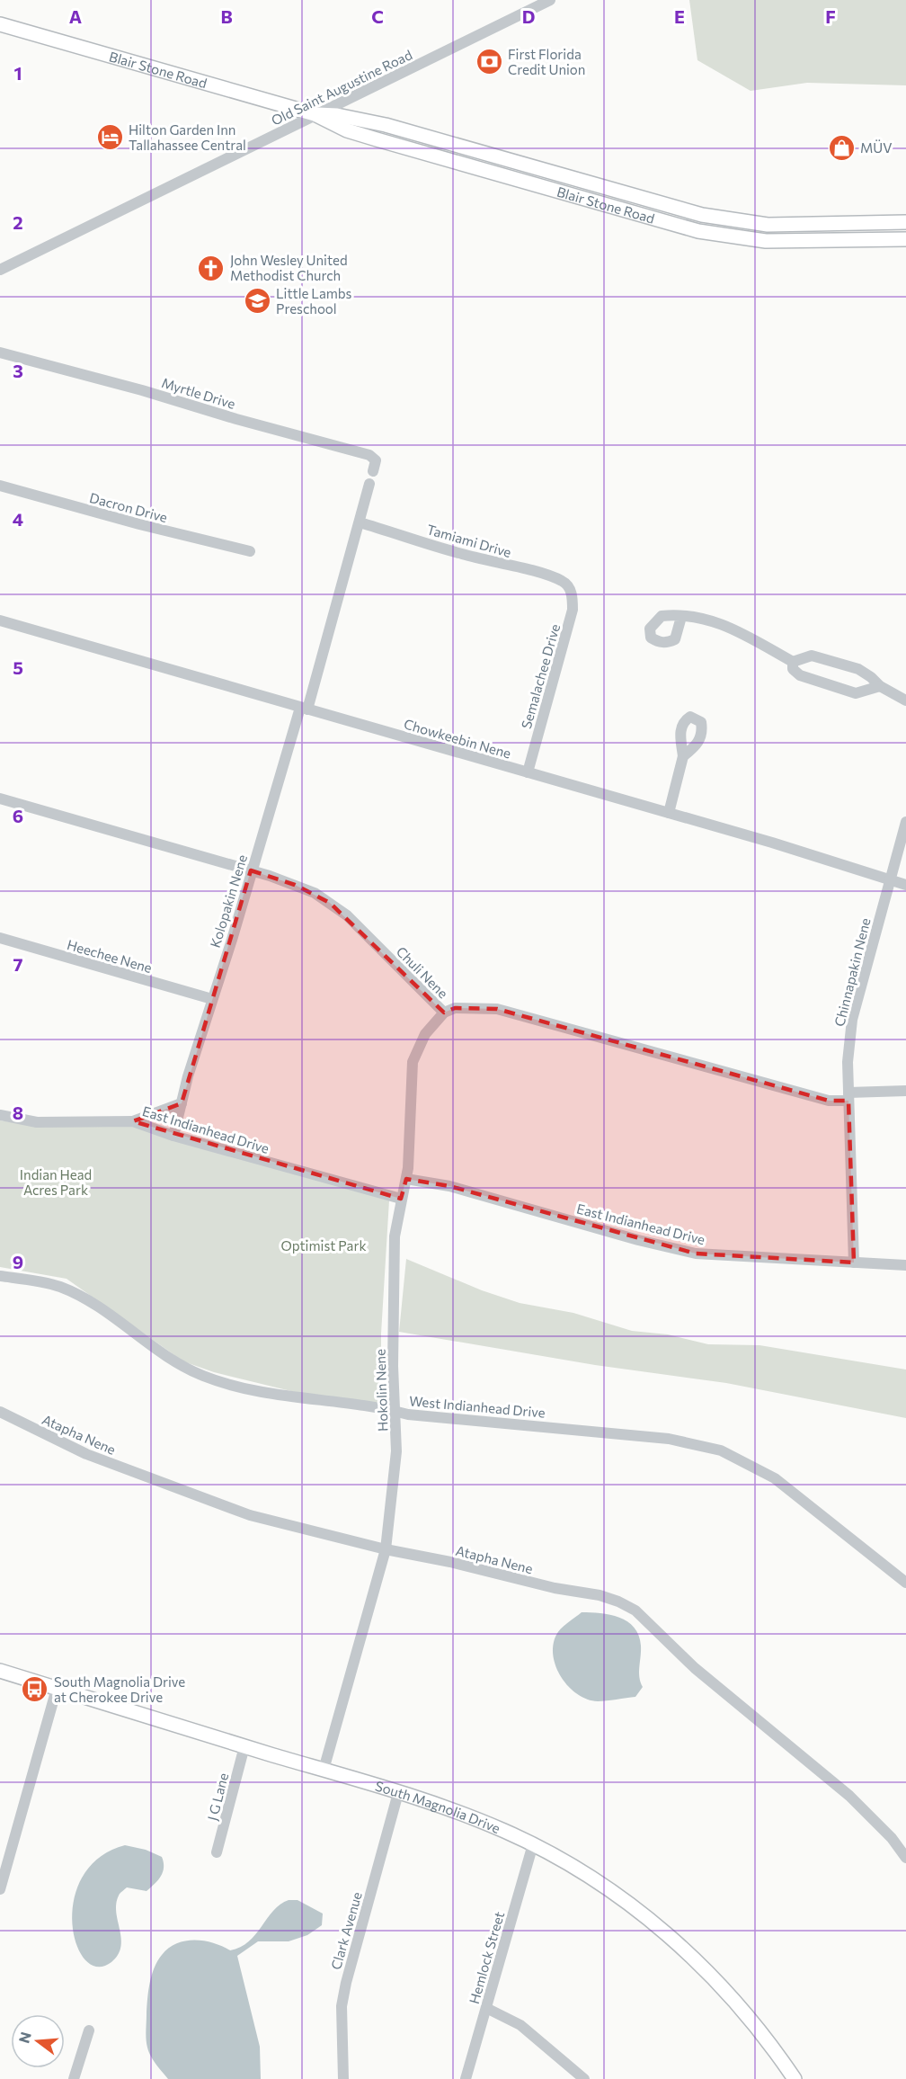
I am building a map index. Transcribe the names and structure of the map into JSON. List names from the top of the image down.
{
  "streets": {
    "main road": ["Blair Stone Road", "South Magnolia Drive"],
    "street": [
      "Old Saint Augustine Road",
      "Myrtle Drive",
      "Dacron Drive",
      "Tamiami Drive",
      "Semalachee Drive",
      "Chowkeebin Nene",
      "Kolopakin Nene",
      "Heechee Nene",
      "Chuli Nene",
      "Chinnapakin Nene",
      "East Indianhead Drive",
      "Hokolin Nene",
      "West Indianhead Drive",
      "Atapha Nene",
      "J G Lane",
      "Clark Avenue",
      "Hemlock Street"
    ]
  },
  "crossings": [
    ["Blair Stone Road", "Old Saint Augustine Road"],
    ["Tamiami Drive", "Semalachee Drive"],
    ["Tamiami Drive", "Kolopakin Nene"],
    ["Semalachee Drive", "Chowkeebin Nene"],
    ["Chowkeebin Nene", "Kolopakin Nene"],
    ["Chowkeebin Nene", "Chinnapakin Nene"],
    ["Kolopakin Nene", "Heechee Nene"],
    ["Kolopakin Nene", "Chuli Nene"],
    ["Kolopakin Nene", "East Indianhead Drive"],
    ["Chuli Nene", "Chinnapakin Nene"],
    ["Chuli Nene", "Hokolin Nene"],
    ["Chinnapakin Nene", "East Indianhead Drive"],
    ["East Indianhead Drive", "Hokolin Nene"],
    ["Hokolin Nene", "West Indianhead Drive"],
    ["Hokolin Nene", "Atapha Nene"],
    ["Hokolin Nene", "South Magnolia Drive"],
    ["J G Lane", "South Magnolia Drive"],
    ["South Magnolia Drive", "Clark Avenue"],
    ["South Magnolia Drive", "Hemlock Street"]
  ],
  "parks": ["Indian Head Acres Park", "Optimist Park"],
  "places": {
    "bank": ["First Florida Credit Union"],
    "hotel": ["Hilton Garden Inn Tallahassee Central"],
    "shop": ["MÜV"],
    "church": ["John Wesley United Methodist Church"],
    "school or university": ["Little Lambs Preschool"],
    "bus stop": ["South Magnolia Drive at Cherokee Drive"]
  },
  "north": "left",
  "grid": {
    "columns": [
      "A",
      "B",
      "C",
      "D",
      "E",
      "F"
    ],
    "rows": [
      "1",
      "2",
      "3",
      "4",
      "5",
      "6",
      "7",
      "8",
      "9"
    ]
  }
}
